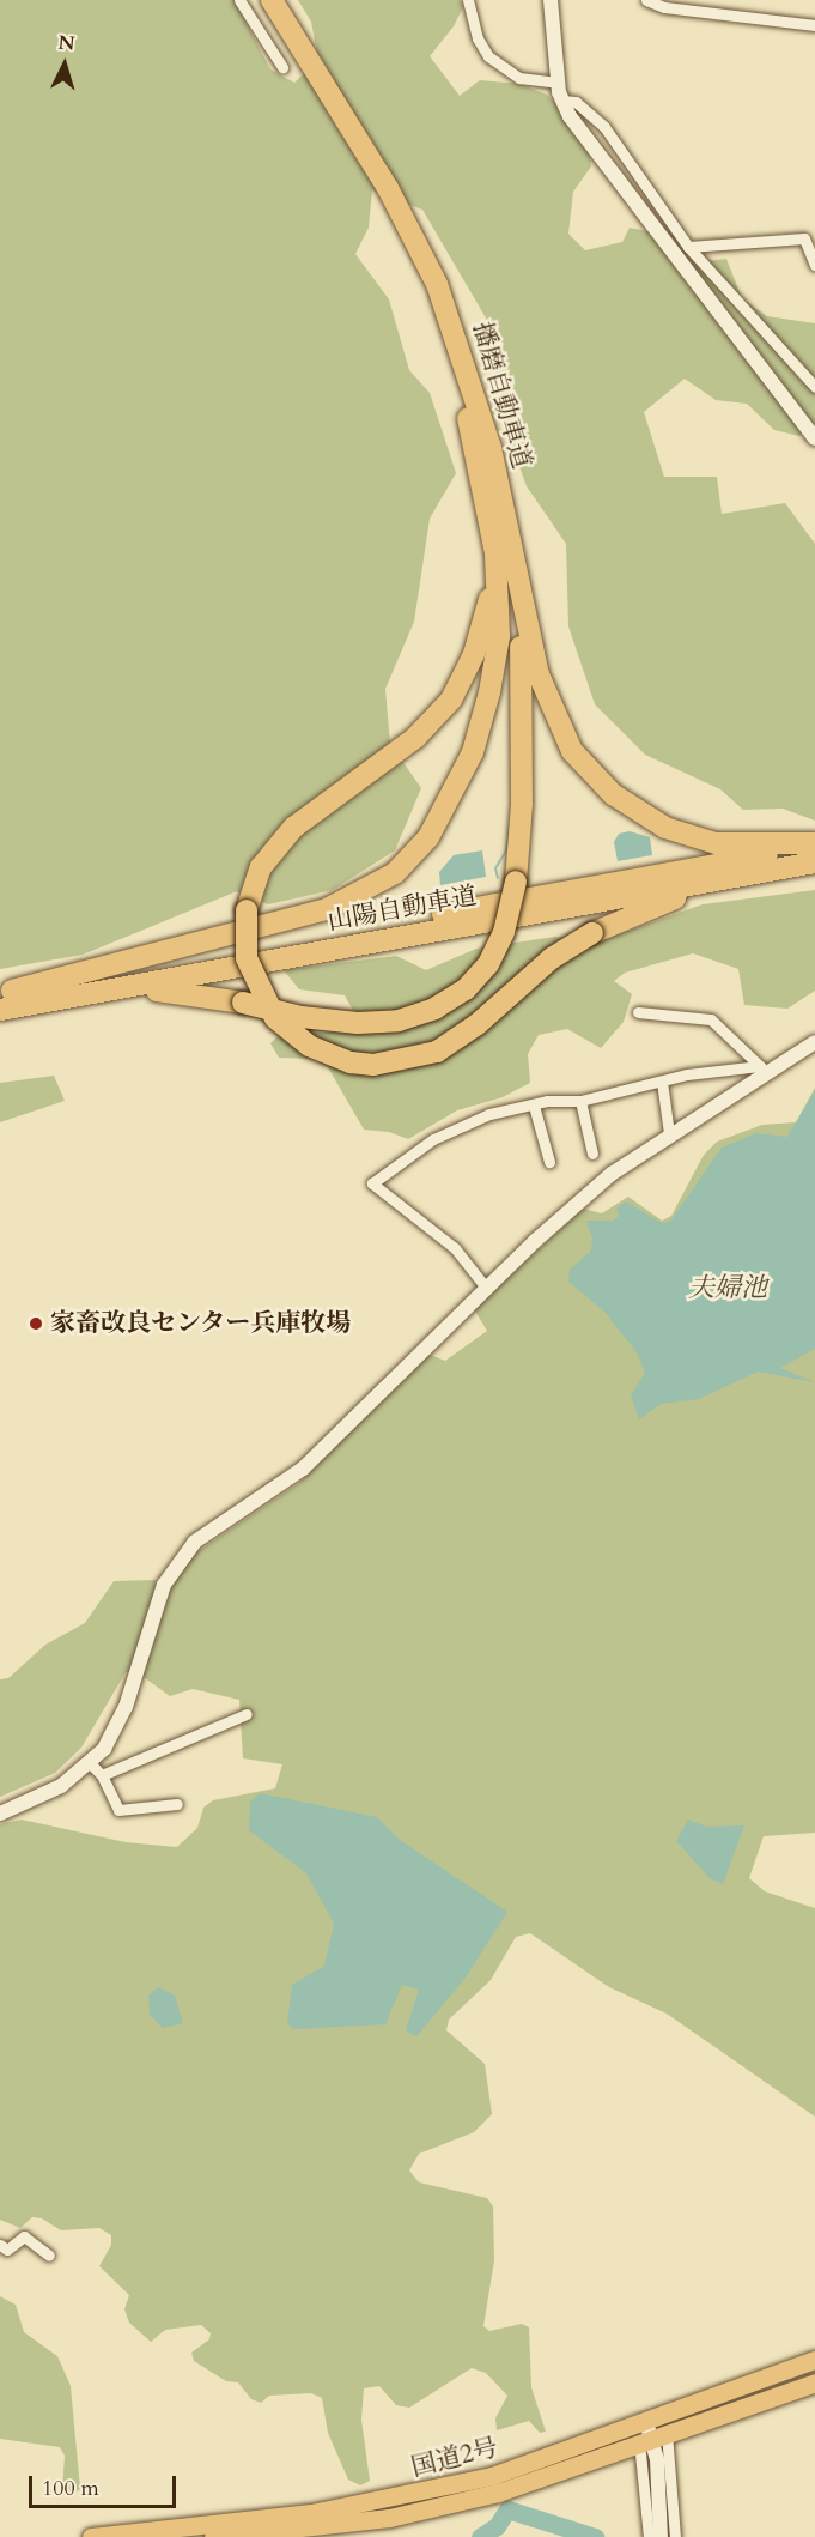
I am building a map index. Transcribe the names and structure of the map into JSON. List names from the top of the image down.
{
  "streets": {
    "highway": ["播磨自動車道", "山陽自動車道", "国道2号"]
  },
  "water": ["夫婦池"],
  "places": ["家畜改良センター兵庫牧場"],
  "scale_bar": "100 m",
  "north": "top"
}
